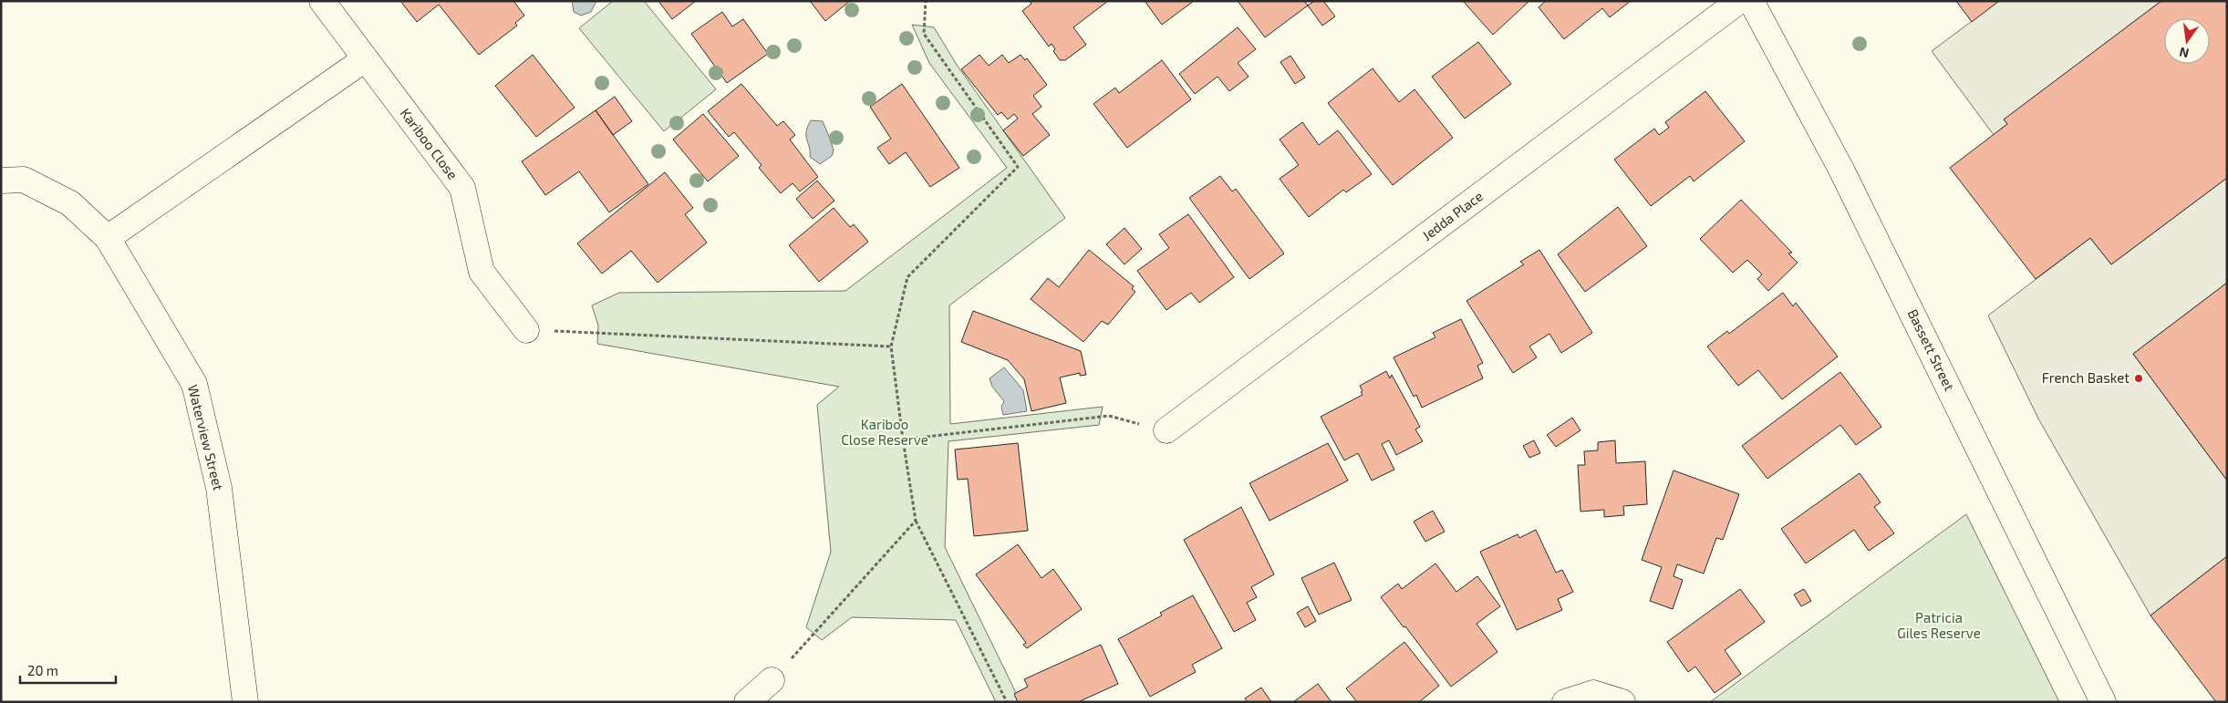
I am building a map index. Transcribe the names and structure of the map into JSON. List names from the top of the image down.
{
  "streets": {
    "street": [
      "Kariboo Close",
      "Jedda Place",
      "Bassett Street",
      "Waterview Street"
    ]
  },
  "parks": ["Kariboo Close Reserve", "Patricia Giles Reserve"],
  "places": ["French Basket"],
  "scale_bar": "20 m",
  "north": "bottom"
}
